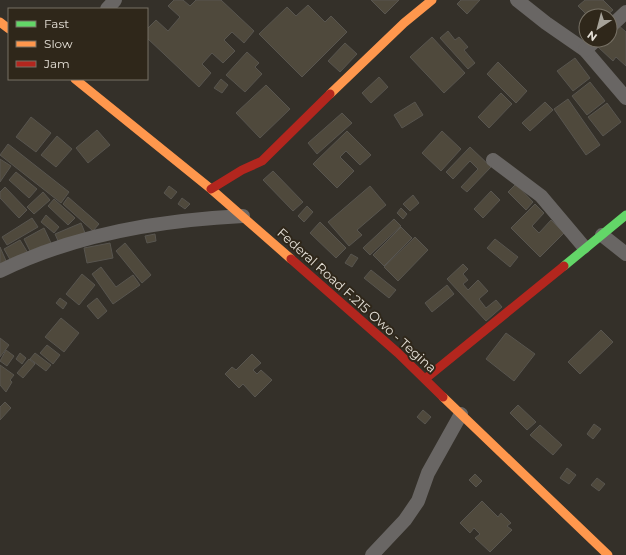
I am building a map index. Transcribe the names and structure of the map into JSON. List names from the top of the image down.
{
  "streets": {
    "main road": ["Federal Road F.215 Owo - Tegina"]
  },
  "legend": ["Fast", "Slow", "Jam"],
  "north": "bottom left"
}
